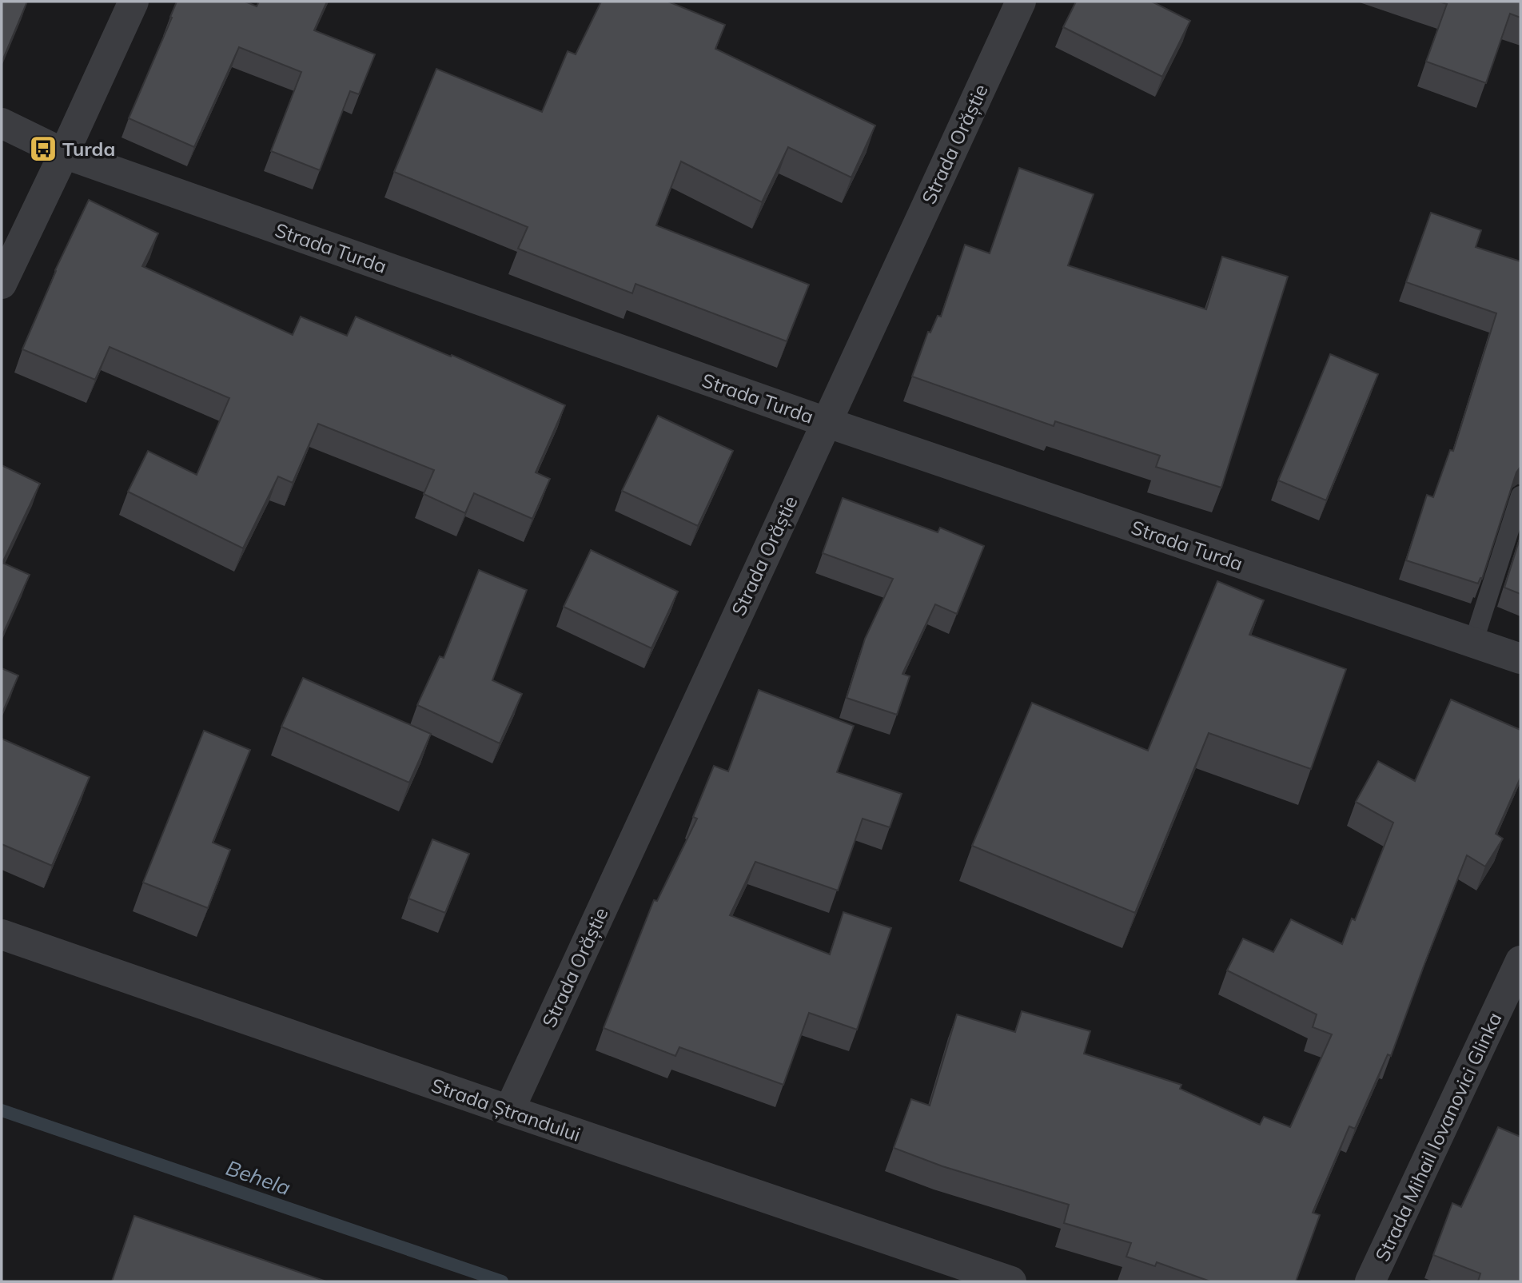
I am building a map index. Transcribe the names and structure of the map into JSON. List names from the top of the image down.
{
  "streets": {
    "street": [
      "Strada Orăștie",
      "Strada Turda",
      "Strada Ștrandului",
      "Strada Mihail Iovanovici Glinka"
    ]
  },
  "crossings": [
    ["Strada Orăștie", "Strada Turda"],
    ["Strada Orăștie", "Strada Ștrandului"]
  ],
  "water": ["Behela"],
  "places": {
    "bus stop": ["Turda"]
  }
}
